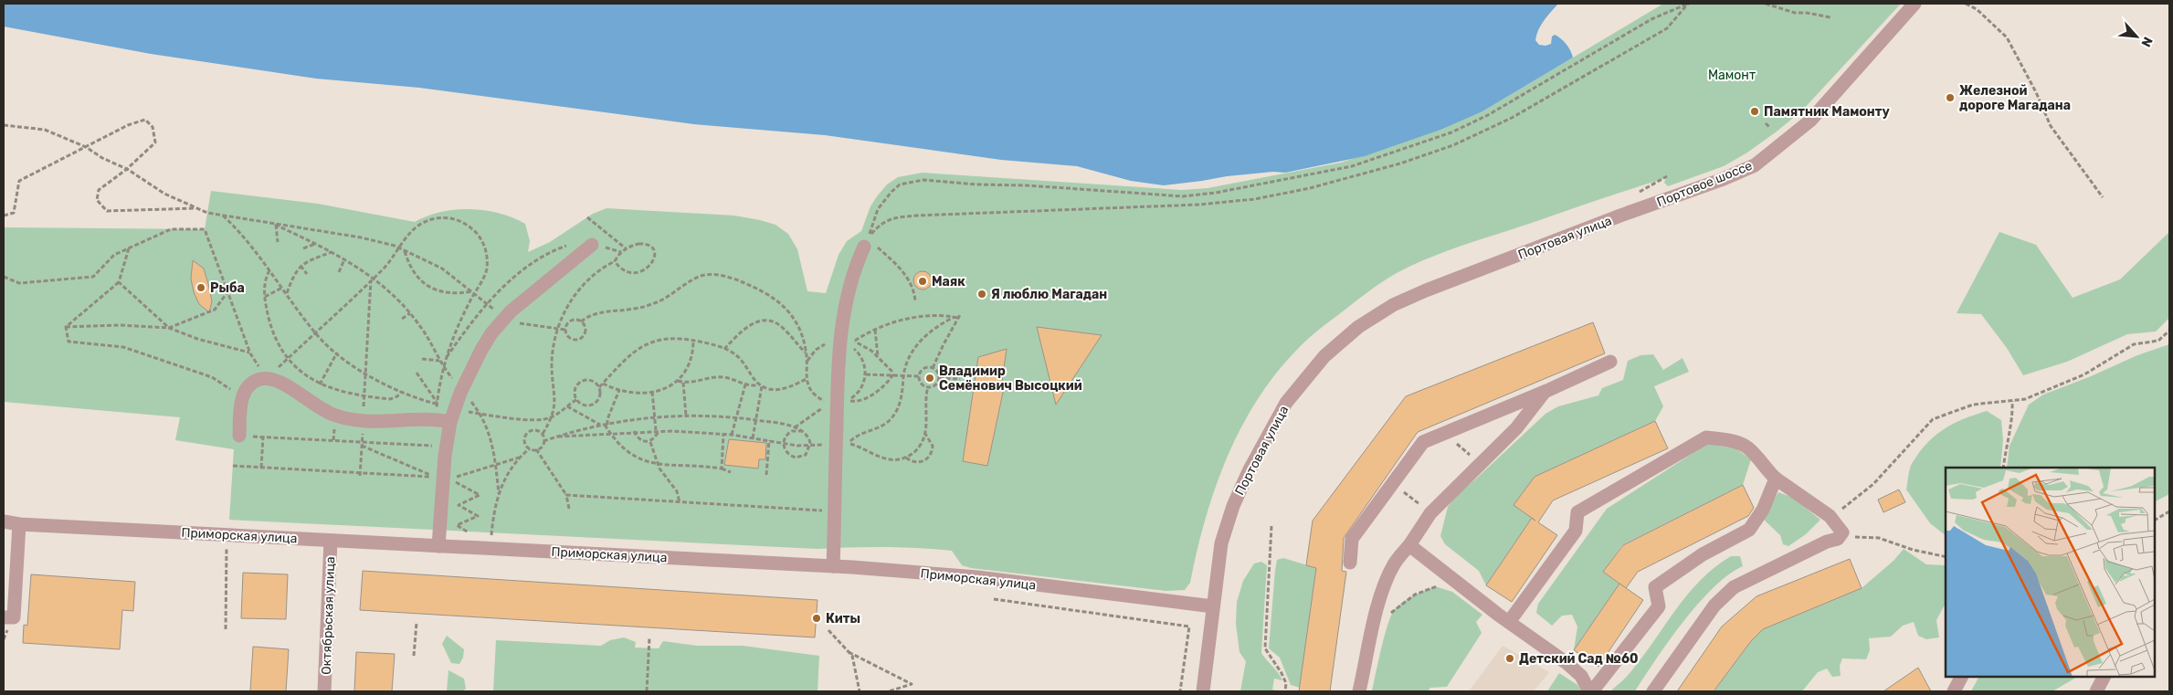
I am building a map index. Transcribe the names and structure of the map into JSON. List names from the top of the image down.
{
  "streets": {
    "street": [
      "Портовое шоссе",
      "Портовая улица",
      "Приморская улица",
      "Октябрьская улица"
    ]
  },
  "crossings": [
    ["Портовое шоссе", "Портовая улица"],
    ["Портовая улица", "Приморская улица"],
    ["Приморская улица", "Октябрьская улица"]
  ],
  "parks": ["Мамонт"],
  "places": [
    "Железной дороге Магадана",
    "Памятник Мамонту",
    "Маяк",
    "Рыба",
    "Я люблю Магадан",
    "Владимир Семёнович Высоцкий",
    "Киты",
    "Детский Сад №60"
  ],
  "north": "bottom right"
}
